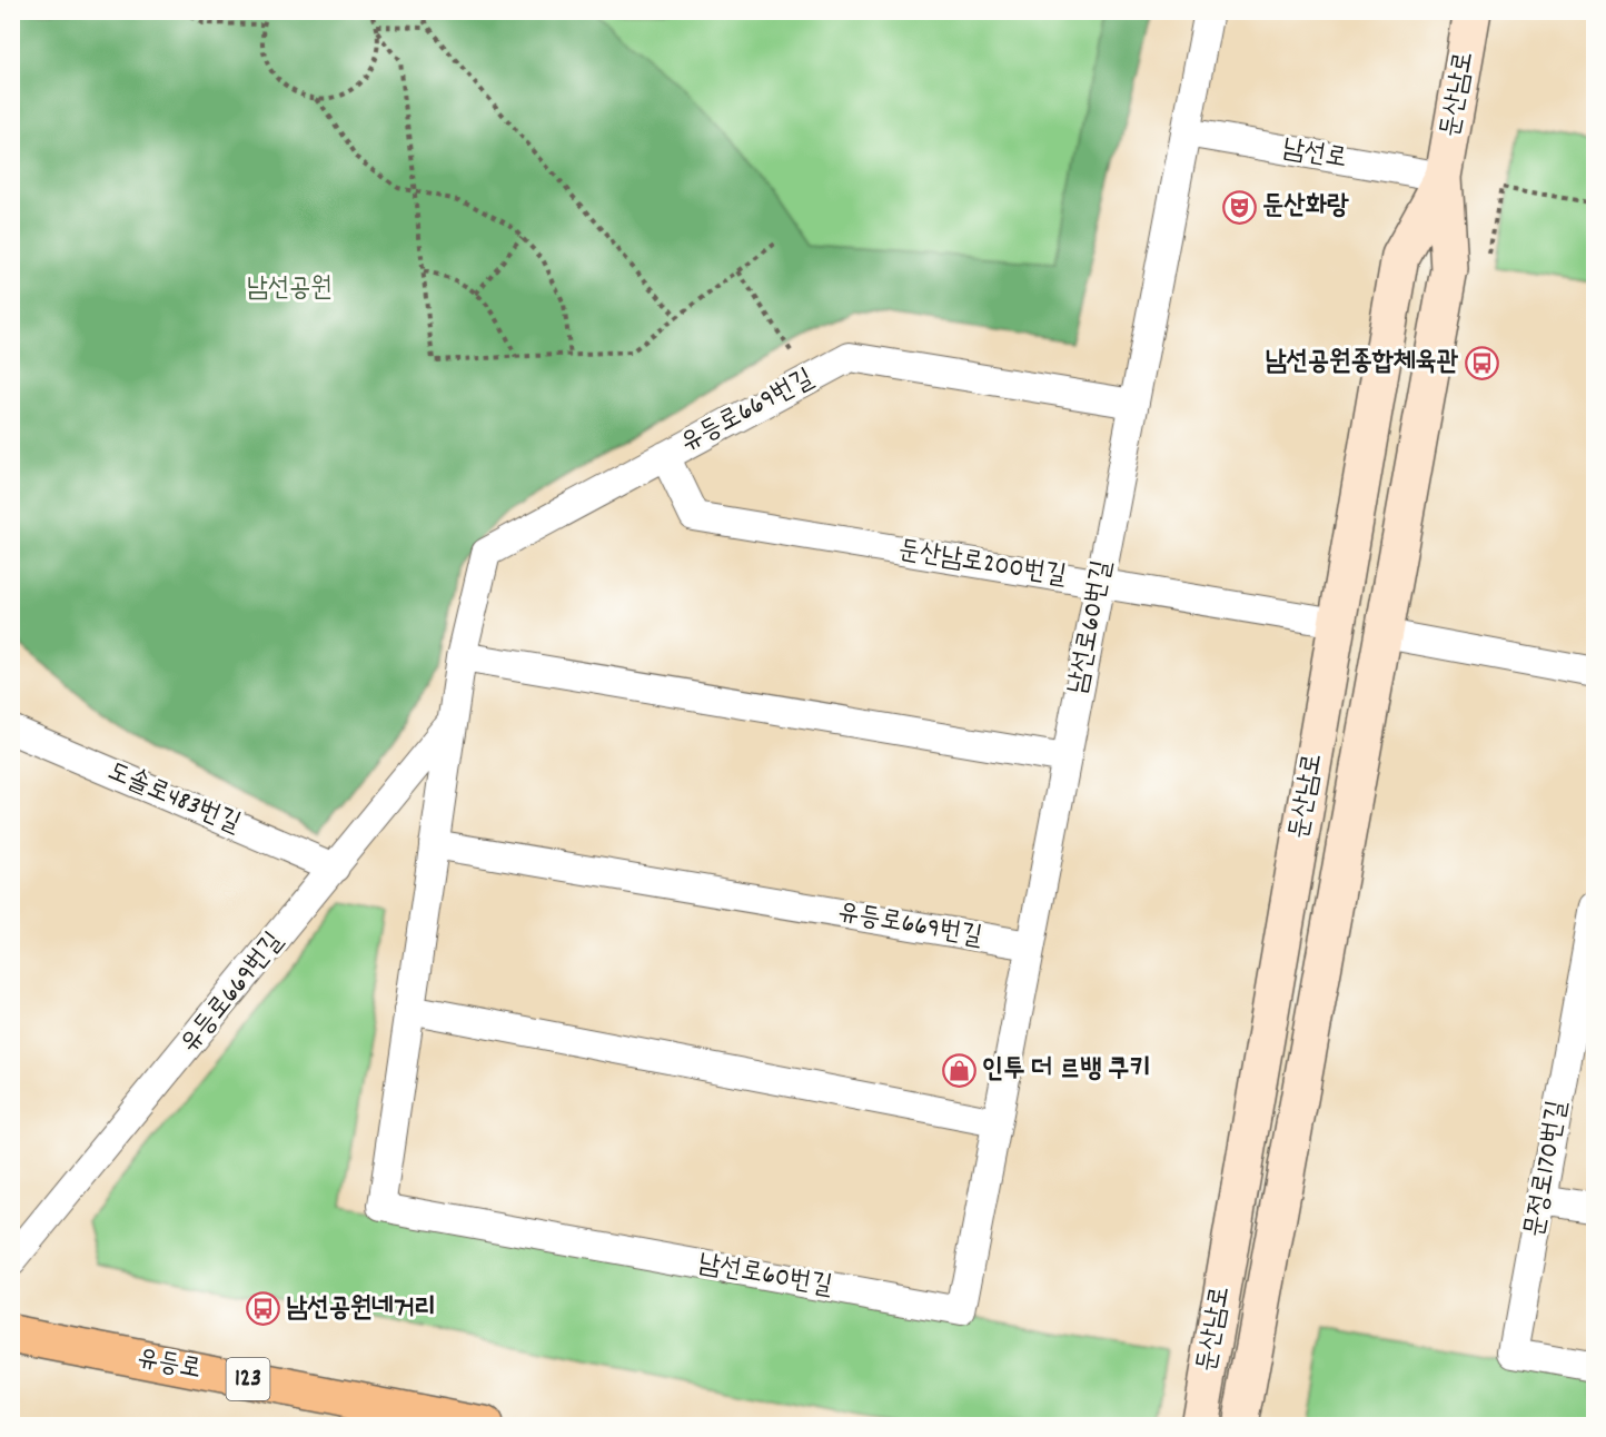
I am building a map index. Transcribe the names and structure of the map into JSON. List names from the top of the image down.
{
  "streets": {
    "main road": ["둔산남로", "유등로", "123"],
    "street": [
      "남선로",
      "유등로669번길",
      "둔산남로200번길",
      "남선로60번길",
      "도솔로483번길",
      "문정로170번길"
    ]
  },
  "crossings": [
    ["둔산남로", "남선로"],
    ["둔산남로", "둔산남로200번길"],
    ["남선로", "남선로60번길"],
    ["유등로669번길", "둔산남로200번길"],
    ["유등로669번길", "남선로60번길"],
    ["유등로669번길", "도솔로483번길"],
    ["둔산남로200번길", "남선로60번길"]
  ],
  "parks": ["남선공원"],
  "places": {
    "theatre": ["둔산화랑"],
    "bus stop": ["남선공원종합체육관", "남선공원네거리"],
    "shop": ["인투 더 르뱅 쿠키"]
  }
}
